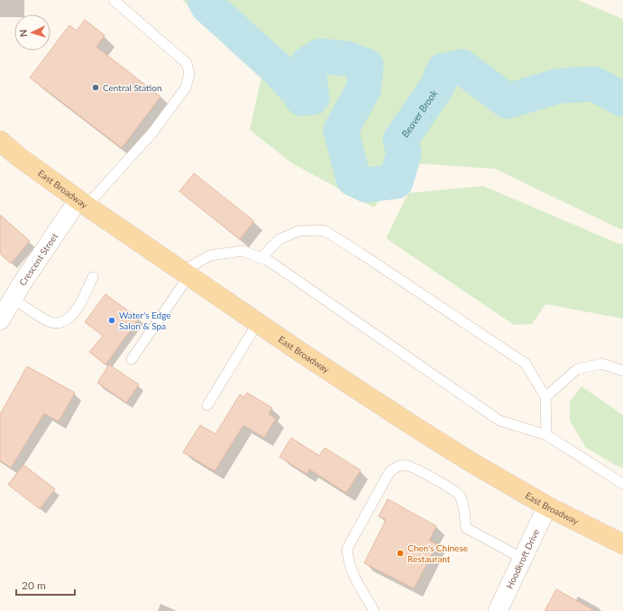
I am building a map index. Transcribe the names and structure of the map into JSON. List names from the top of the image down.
{
  "streets": {
    "main road": ["East Broadway"],
    "street": ["Crescent Street", "Hoodkroft Drive"]
  },
  "crossings": [
    ["East Broadway", "Crescent Street"],
    ["East Broadway", "Hoodkroft Drive"]
  ],
  "water": ["Beaver Brook"],
  "places": ["Central Station", "Water's Edge Salon & Spa", "Chen's Chinese Restaurant"],
  "scale_bar": "20 m",
  "north": "left"
}
